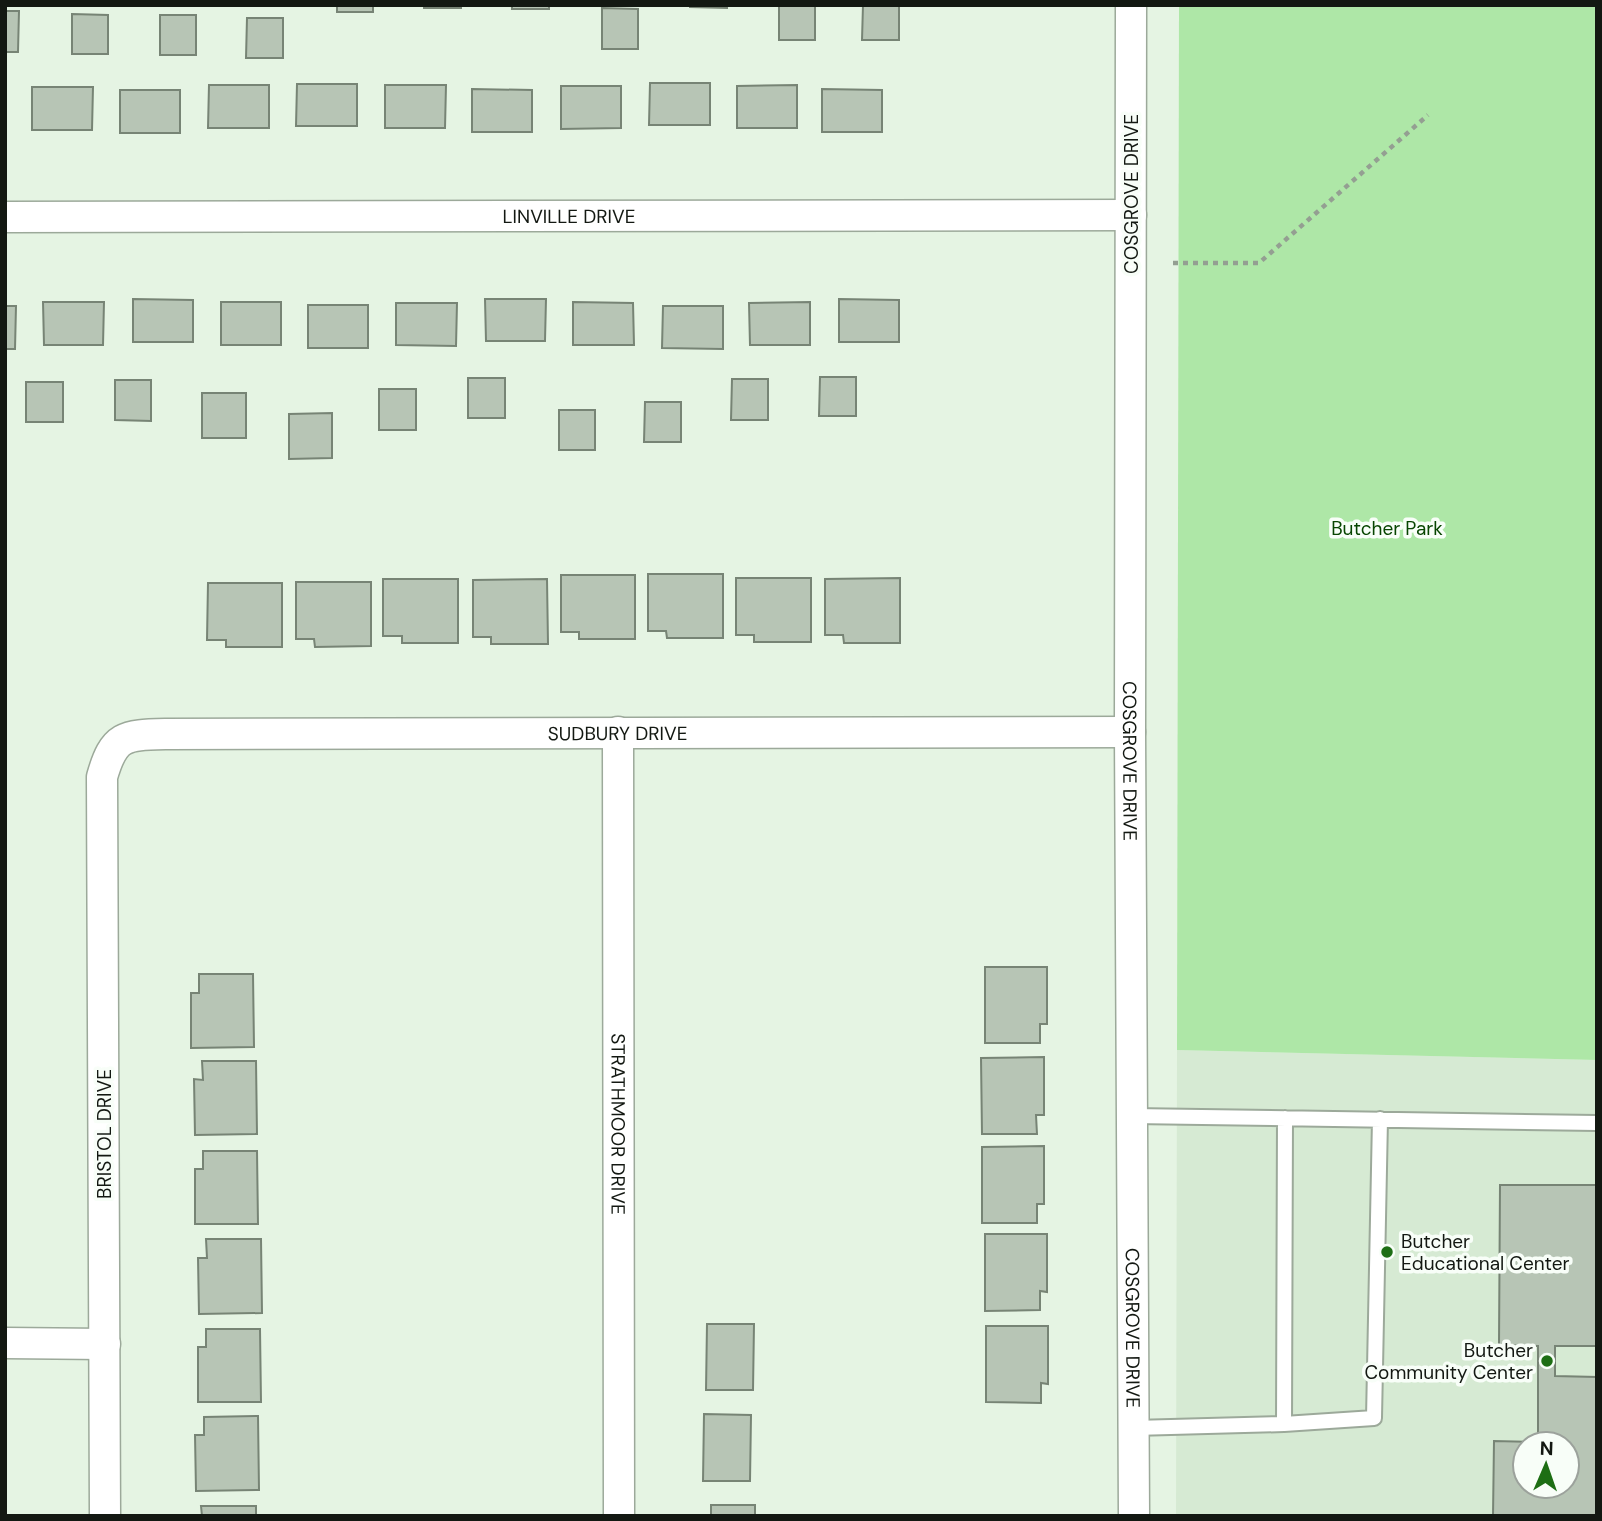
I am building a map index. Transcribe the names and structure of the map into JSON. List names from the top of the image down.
{
  "streets": {
    "street": [
      "COSGROVE DRIVE",
      "LINVILLE DRIVE",
      "SUDBURY DRIVE",
      "STRATHMOOR DRIVE",
      "BRISTOL DRIVE"
    ]
  },
  "crossings": [
    ["COSGROVE DRIVE", "LINVILLE DRIVE"],
    ["COSGROVE DRIVE", "SUDBURY DRIVE"],
    ["SUDBURY DRIVE", "STRATHMOOR DRIVE"],
    ["SUDBURY DRIVE", "BRISTOL DRIVE"]
  ],
  "parks": ["Butcher Park"],
  "places": ["Butcher Educational Center", "Butcher Community Center"],
  "north": "top"
}
